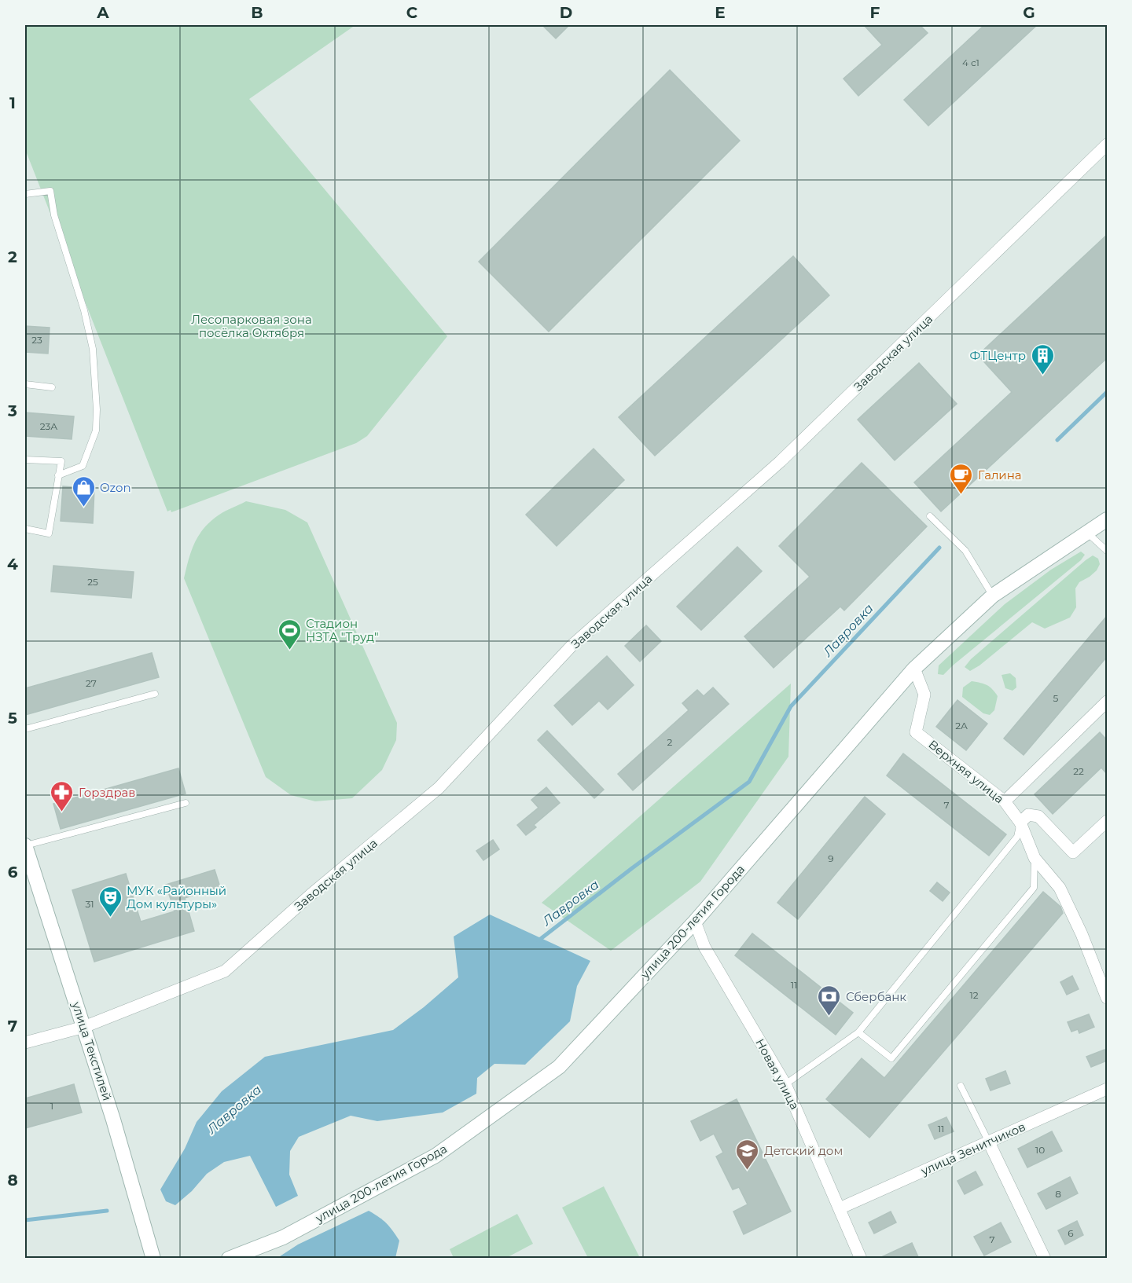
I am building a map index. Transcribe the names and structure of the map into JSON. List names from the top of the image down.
{
  "streets": {
    "street": [
      "Заводская улица",
      "Верхняя улица",
      "улица 200-летия Города",
      "улица Текстилей",
      "Новая улица",
      "улица Зенитчиков"
    ]
  },
  "crossings": [
    ["Заводская улица", "улица Текстилей"],
    ["Верхняя улица", "улица 200-летия Города"],
    ["улица 200-летия Города", "Новая улица"],
    ["Новая улица", "улица Зенитчиков"]
  ],
  "water": ["Лавровка"],
  "parks": ["Лесопарковая зона посёлка Октября"],
  "places": {
    "building": ["ФТЦентр"],
    "cafe": ["Галина"],
    "shop": ["Ozon"],
    "sports": ["Стадион НЗТА \"Труд\""],
    "pharmacy": ["Горздрав"],
    "theatre": ["МУК «Районный Дом культуры»"],
    "bank": ["Сбербанк"],
    "school or university": ["Детский дом"]
  },
  "house_numbers": [
    "4 с1",
    "23",
    "23А",
    "25",
    "27",
    "5",
    "2А",
    "2",
    "22",
    "7",
    "9",
    "31",
    "11",
    "12",
    "1",
    "11",
    "10",
    "8",
    "6",
    "7"
  ],
  "grid": {
    "columns": [
      "A",
      "B",
      "C",
      "D",
      "E",
      "F",
      "G"
    ],
    "rows": [
      "1",
      "2",
      "3",
      "4",
      "5",
      "6",
      "7",
      "8"
    ]
  }
}
